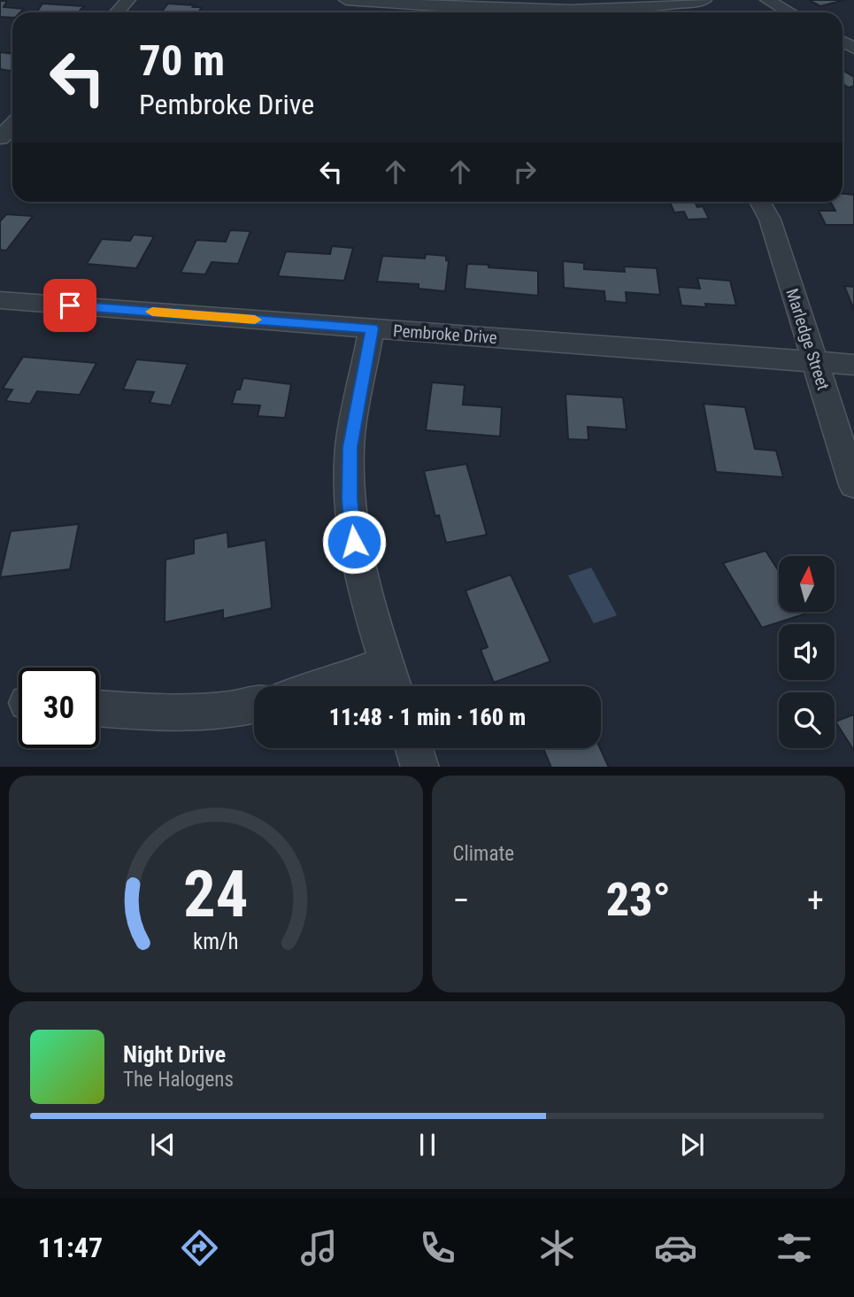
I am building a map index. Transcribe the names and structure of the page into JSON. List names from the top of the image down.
{
  "streets": {
    "street": ["Pembroke Drive", "Marledge Street"]
  },
  "crossings": [
    ["Pembroke Drive", "Marledge Street"]
  ],
  "north": "top",
  "page": {
    "turn": ["70 m", "Pembroke Drive"],
    "limit": "30",
    "trip": "11:48 · 1 min · 160 m",
    "tile": "Climate",
    "heat": ["−", "23°", "+"],
    "song": ["Night Drive", "The Halogens"],
    "tabs": "11:47",
    "gauge": ["24", "km/h"]
  }
}
